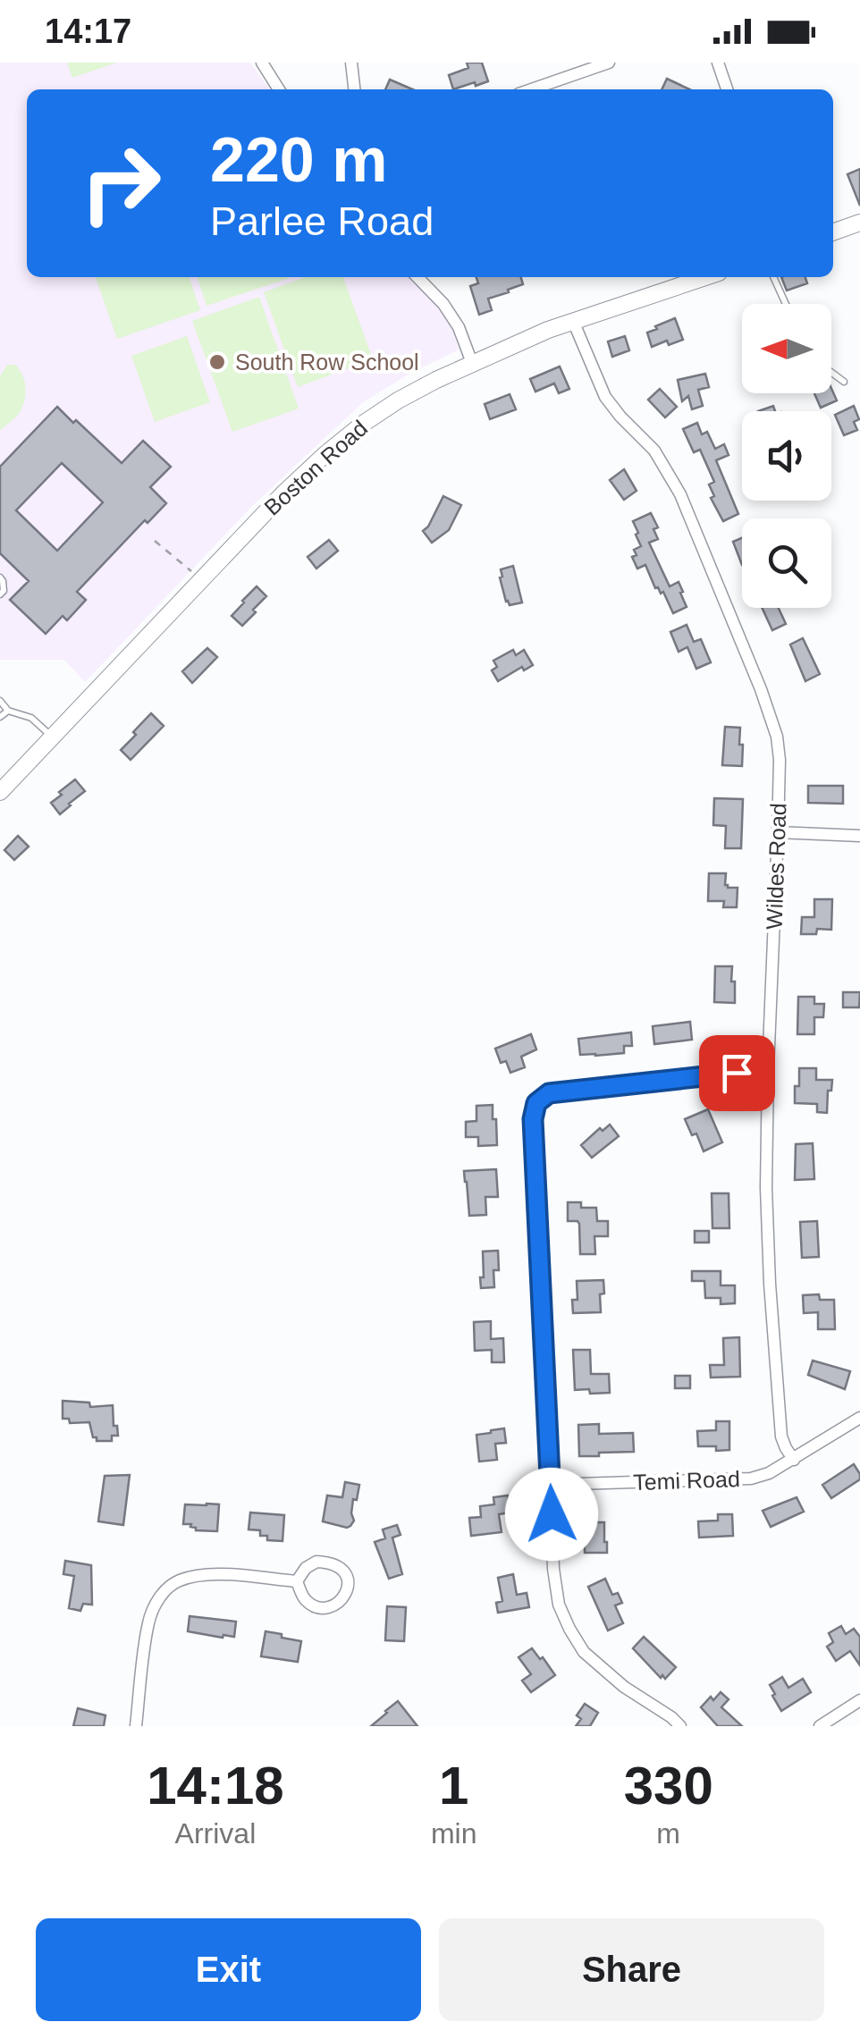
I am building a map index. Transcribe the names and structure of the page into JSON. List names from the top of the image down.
{
  "streets": {
    "main road": ["Boston Road"],
    "street": ["Wildes Road", "Temi Road"]
  },
  "crossings": [
    ["Boston Road", "Wildes Road"],
    ["Wildes Road", "Temi Road"]
  ],
  "places": ["South Row School"],
  "north": "left",
  "page": {
    "status": "14:17",
    "turn": ["220 m", "Parlee Road"],
    "eta": [
      "14:18",
      "Arrival",
      "1",
      "min",
      "330",
      "m"
    ],
    "buttons": ["Exit", "Share"]
  }
}
